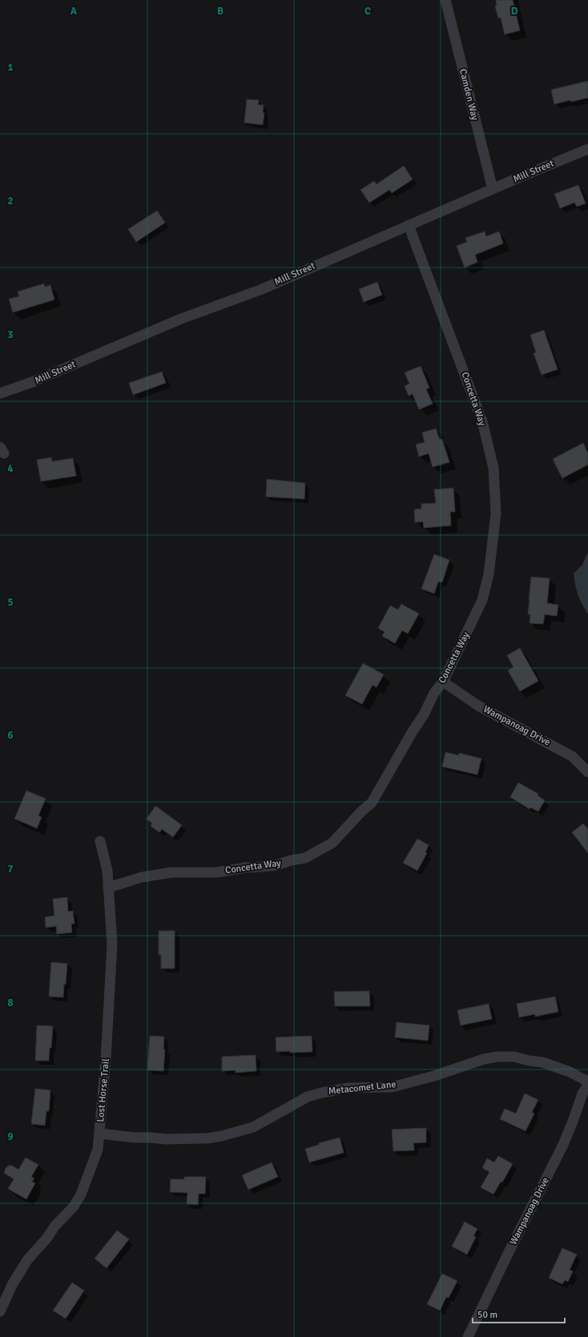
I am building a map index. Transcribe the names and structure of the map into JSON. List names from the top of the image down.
{
  "streets": {
    "street": [
      "Camden Way",
      "Mill Street",
      "Concetta Way",
      "Wampanoag Drive",
      "Metacomet Lane",
      "Lost Horse Trail"
    ]
  },
  "crossings": [
    ["Camden Way", "Mill Street"],
    ["Mill Street", "Concetta Way"],
    ["Concetta Way", "Wampanoag Drive"],
    ["Concetta Way", "Lost Horse Trail"],
    ["Metacomet Lane", "Lost Horse Trail"]
  ],
  "scale_bar": "50 m",
  "grid": {
    "columns": [
      "A",
      "B",
      "C",
      "D"
    ],
    "rows": [
      "1",
      "2",
      "3",
      "4",
      "5",
      "6",
      "7",
      "8",
      "9"
    ]
  }
}
